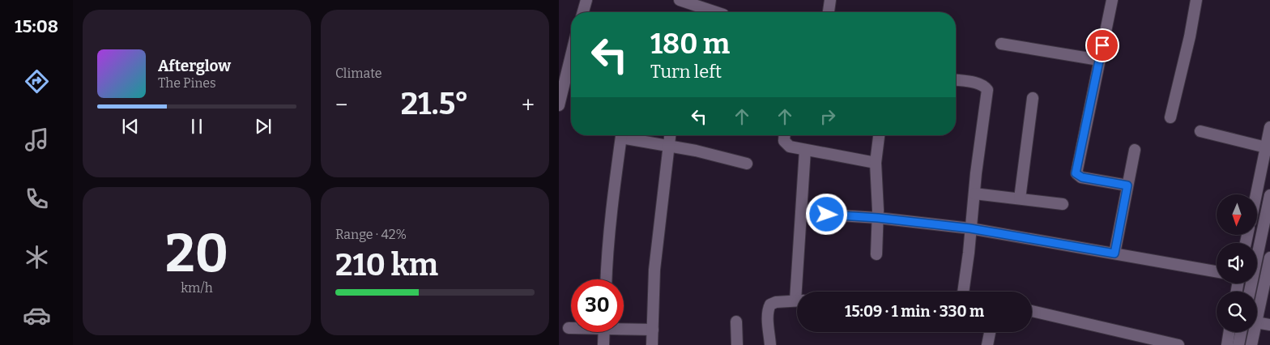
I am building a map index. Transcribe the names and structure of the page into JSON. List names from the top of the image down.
{
  "north": "bottom",
  "page": {
    "tabs": "15:08",
    "tile": [
      "Climate",
      ["20", "km/h"],
      ["Range · 42%", "210 km"]
    ],
    "turn": ["180 m", "Turn left"],
    "song": ["Afterglow", "The Pines"],
    "heat": ["−", "21.5°", "+"],
    "limit": "30",
    "trip": "15:09 · 1 min · 330 m"
  }
}
